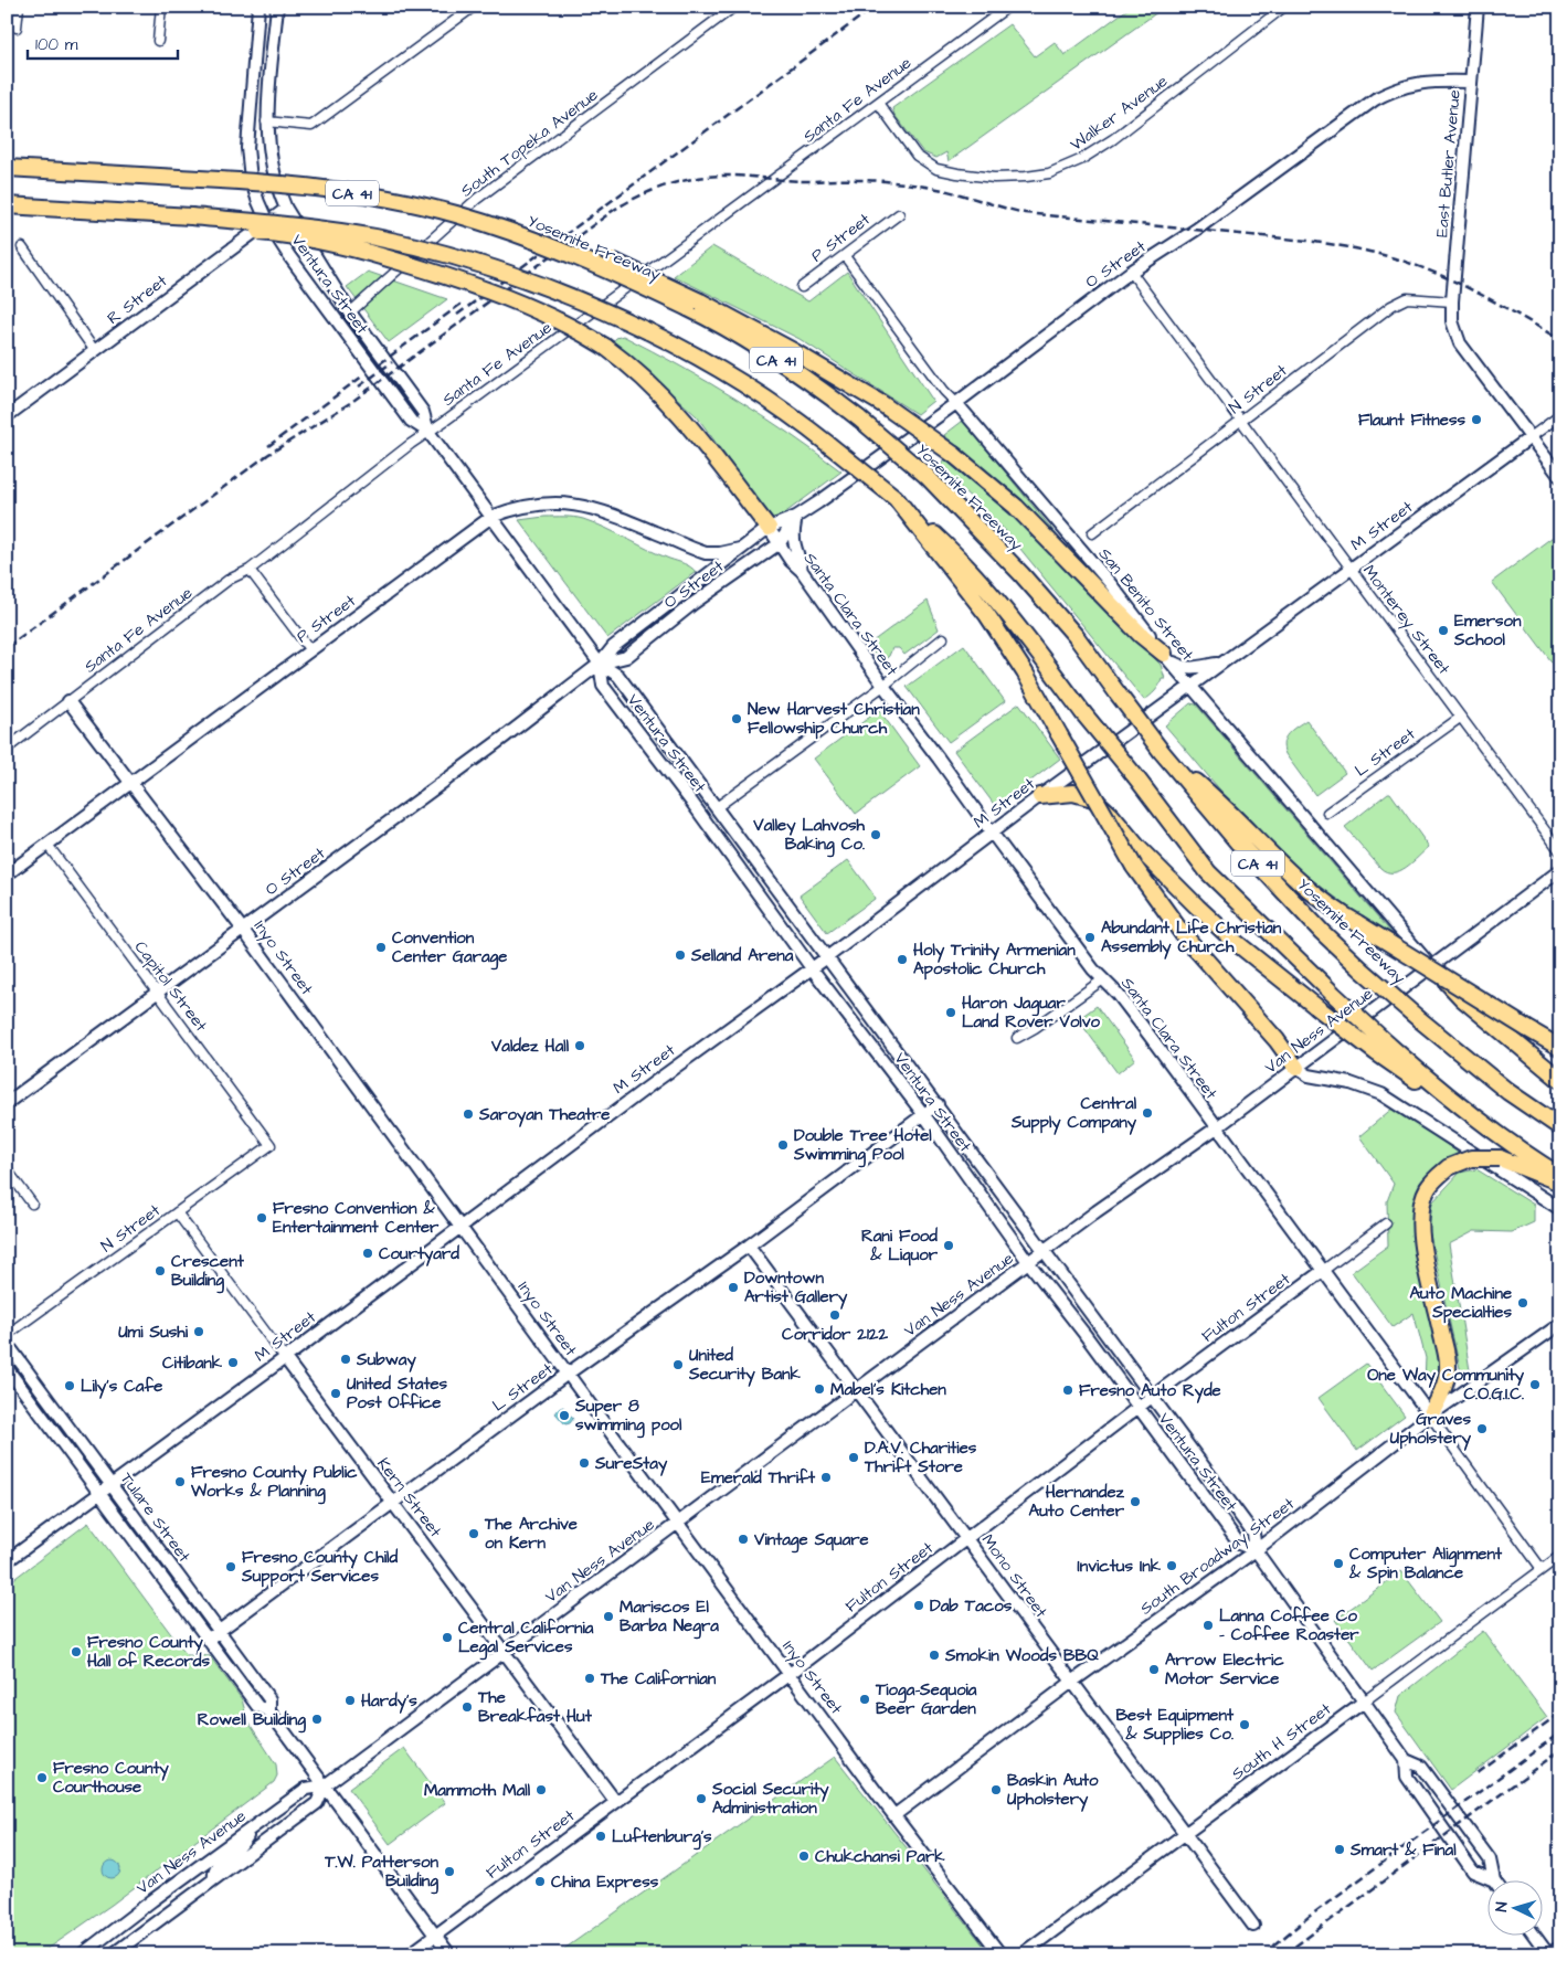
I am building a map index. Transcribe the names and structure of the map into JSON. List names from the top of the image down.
{
  "streets": {
    "highway": ["CA 41", "Yosemite Freeway"],
    "street": [
      "Santa Fe Avenue",
      "Walker Avenue",
      "South Topeka Avenue",
      "East Butler Avenue",
      "P Street",
      "O Street",
      "Ventura Street",
      "R Street",
      "N Street",
      "M Street",
      "San Benito Street",
      "Santa Clara Street",
      "Monterey Street",
      "L Street",
      "Inyo Street",
      "Capitol Street",
      "Van Ness Avenue",
      "Fulton Street",
      "Kern Street",
      "Tulare Street",
      "South Broadway Street",
      "Mono Street",
      "South H Street"
    ]
  },
  "crossings": [
    ["Santa Fe Avenue", "Walker Avenue"],
    ["Santa Fe Avenue", "Ventura Street"],
    ["Santa Fe Avenue", "Inyo Street"],
    ["South Topeka Avenue", "Ventura Street"],
    ["East Butler Avenue", "O Street"],
    ["East Butler Avenue", "N Street"],
    ["East Butler Avenue", "M Street"],
    ["P Street", "O Street"],
    ["P Street", "Ventura Street"],
    ["P Street", "San Benito Street"],
    ["P Street", "Inyo Street"],
    ["P Street", "Capitol Street"],
    ["O Street", "Ventura Street"],
    ["O Street", "San Benito Street"],
    ["O Street", "Santa Clara Street"],
    ["O Street", "Monterey Street"],
    ["O Street", "Inyo Street"],
    ["O Street", "Capitol Street"],
    ["Ventura Street", "R Street"],
    ["Ventura Street", "M Street"],
    ["Ventura Street", "L Street"],
    ["Ventura Street", "Van Ness Avenue"],
    ["Ventura Street", "Fulton Street"],
    ["Ventura Street", "South Broadway Street"],
    ["Ventura Street", "South H Street"],
    ["N Street", "Monterey Street"],
    ["N Street", "Capitol Street"],
    ["N Street", "Kern Street"],
    ["M Street", "San Benito Street"],
    ["M Street", "Santa Clara Street"],
    ["M Street", "Monterey Street"],
    ["M Street", "Inyo Street"],
    ["M Street", "Kern Street"],
    ["M Street", "Tulare Street"],
    ["San Benito Street", "Van Ness Avenue"],
    ["Santa Clara Street", "Van Ness Avenue"],
    ["Santa Clara Street", "Fulton Street"],
    ["Santa Clara Street", "South Broadway Street"],
    ["Santa Clara Street", "South H Street"],
    ["Monterey Street", "L Street"],
    ["L Street", "Inyo Street"],
    ["L Street", "Kern Street"],
    ["L Street", "Tulare Street"],
    ["L Street", "Mono Street"],
    ["Inyo Street", "Van Ness Avenue"],
    ["Inyo Street", "Fulton Street"],
    ["Inyo Street", "South Broadway Street"],
    ["Van Ness Avenue", "Kern Street"],
    ["Van Ness Avenue", "Tulare Street"],
    ["Van Ness Avenue", "Mono Street"],
    ["Fulton Street", "Kern Street"],
    ["Fulton Street", "Tulare Street"],
    ["Fulton Street", "Mono Street"],
    ["South Broadway Street", "Mono Street"],
    ["Mono Street", "South H Street"]
  ],
  "places": [
    "Flaunt Fitness",
    "Emerson School",
    "New Harvest Christian Fellowship Church",
    "Valley Lahvosh Baking Co.",
    "Abundant Life Christian Assembly Church",
    "Convention Center Garage",
    "Selland Arena",
    "Holy Trinity Armenian Apostolic Church",
    "Haron Jaguar Land Rover Volvo",
    "Valdez Hall",
    "Central Supply Company",
    "Saroyan Theatre",
    "Double Tree Hotel Swimming Pool",
    "Fresno Convention & Entertainment Center",
    "Rani Food & Liquor",
    "Courtyard",
    "Crescent Building",
    "Downtown Artist Gallery",
    "Auto Machine Specialties",
    "Corridor 2122",
    "Umi Sushi",
    "Subway",
    "Citibank",
    "United Security Bank",
    "One Way Community C.O.G.I.C.",
    "Lily's Cafe",
    "Mabel's Kitchen",
    "Fresno Auto Ryde",
    "United States Post Office",
    "Super 8 swimming pool",
    "Graves Upholstery",
    "D.A.V. Charities Thrift Store",
    "SureStay",
    "Emerald Thrift",
    "Fresno County Public Works & Planning",
    "Hernandez Auto Center",
    "The Archive on Kern",
    "Vintage Square",
    "Computer Alignment & Spin Balance",
    "Invictus Ink",
    "Fresno County Child Support Services",
    "Dab Tacos",
    "Mariscos El Barba Negra",
    "Lanna Coffee Co - Coffee Roaster",
    "Central California Legal Services",
    "Fresno County Hall of Records",
    "Smokin Woods BBQ",
    "Arrow Electric Motor Service",
    "The Californian",
    "Tioga-Sequoia Beer Garden",
    "Hardy's",
    "The Breakfast Hut",
    "Rowell Building",
    "Best Equipment & Supplies Co.",
    "Fresno County Courthouse",
    "Mammoth Mall",
    "Baskin Auto Upholstery",
    "Social Security Administration",
    "Luftenburg's",
    "Smart & Final",
    "Chukchansi Park",
    "T.W. Patterson Building",
    "China Express"
  ],
  "scale_bar": "100 m",
  "north": "left"
}
